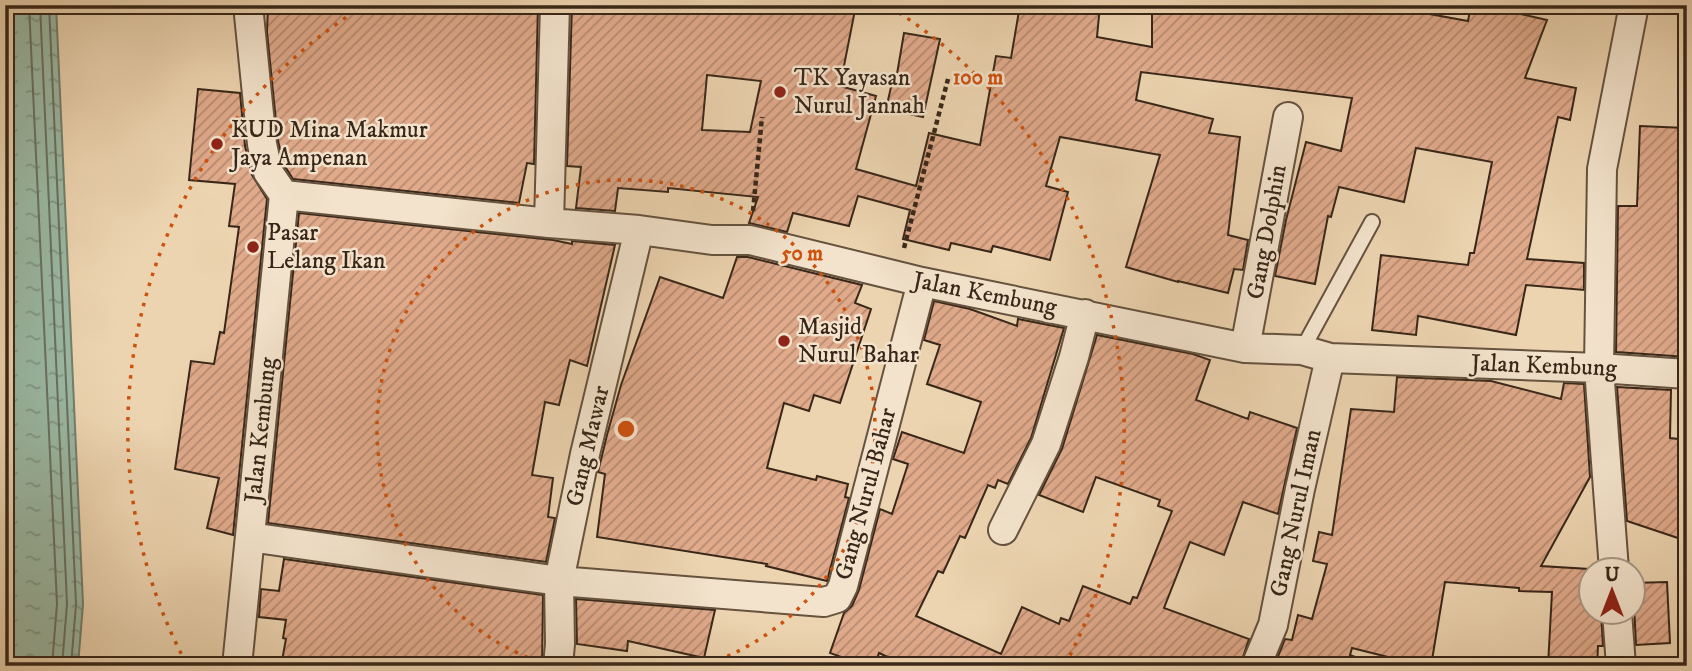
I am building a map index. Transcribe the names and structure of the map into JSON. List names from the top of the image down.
{
  "streets": {
    "street": [
      "Gang Dolphin",
      "Jalan Kembung",
      "Gang Mawar",
      "Gang Nurul Bahar",
      "Gang Nurul Iman"
    ]
  },
  "crossings": [
    ["Gang Dolphin", "Jalan Kembung"],
    ["Jalan Kembung", "Gang Mawar"],
    ["Jalan Kembung", "Gang Nurul Bahar"],
    ["Jalan Kembung", "Gang Nurul Iman"],
    ["Gang Mawar", "Gang Nurul Bahar"]
  ],
  "places": [
    "TK Yayasan Nurul Jannah",
    "KUD Mina Makmur Jaya Ampenan",
    "Pasar Lelang Ikan",
    "Masjid Nurul Bahar"
  ],
  "north": "top",
  "rings": ["100 m", "50 m"]
}
